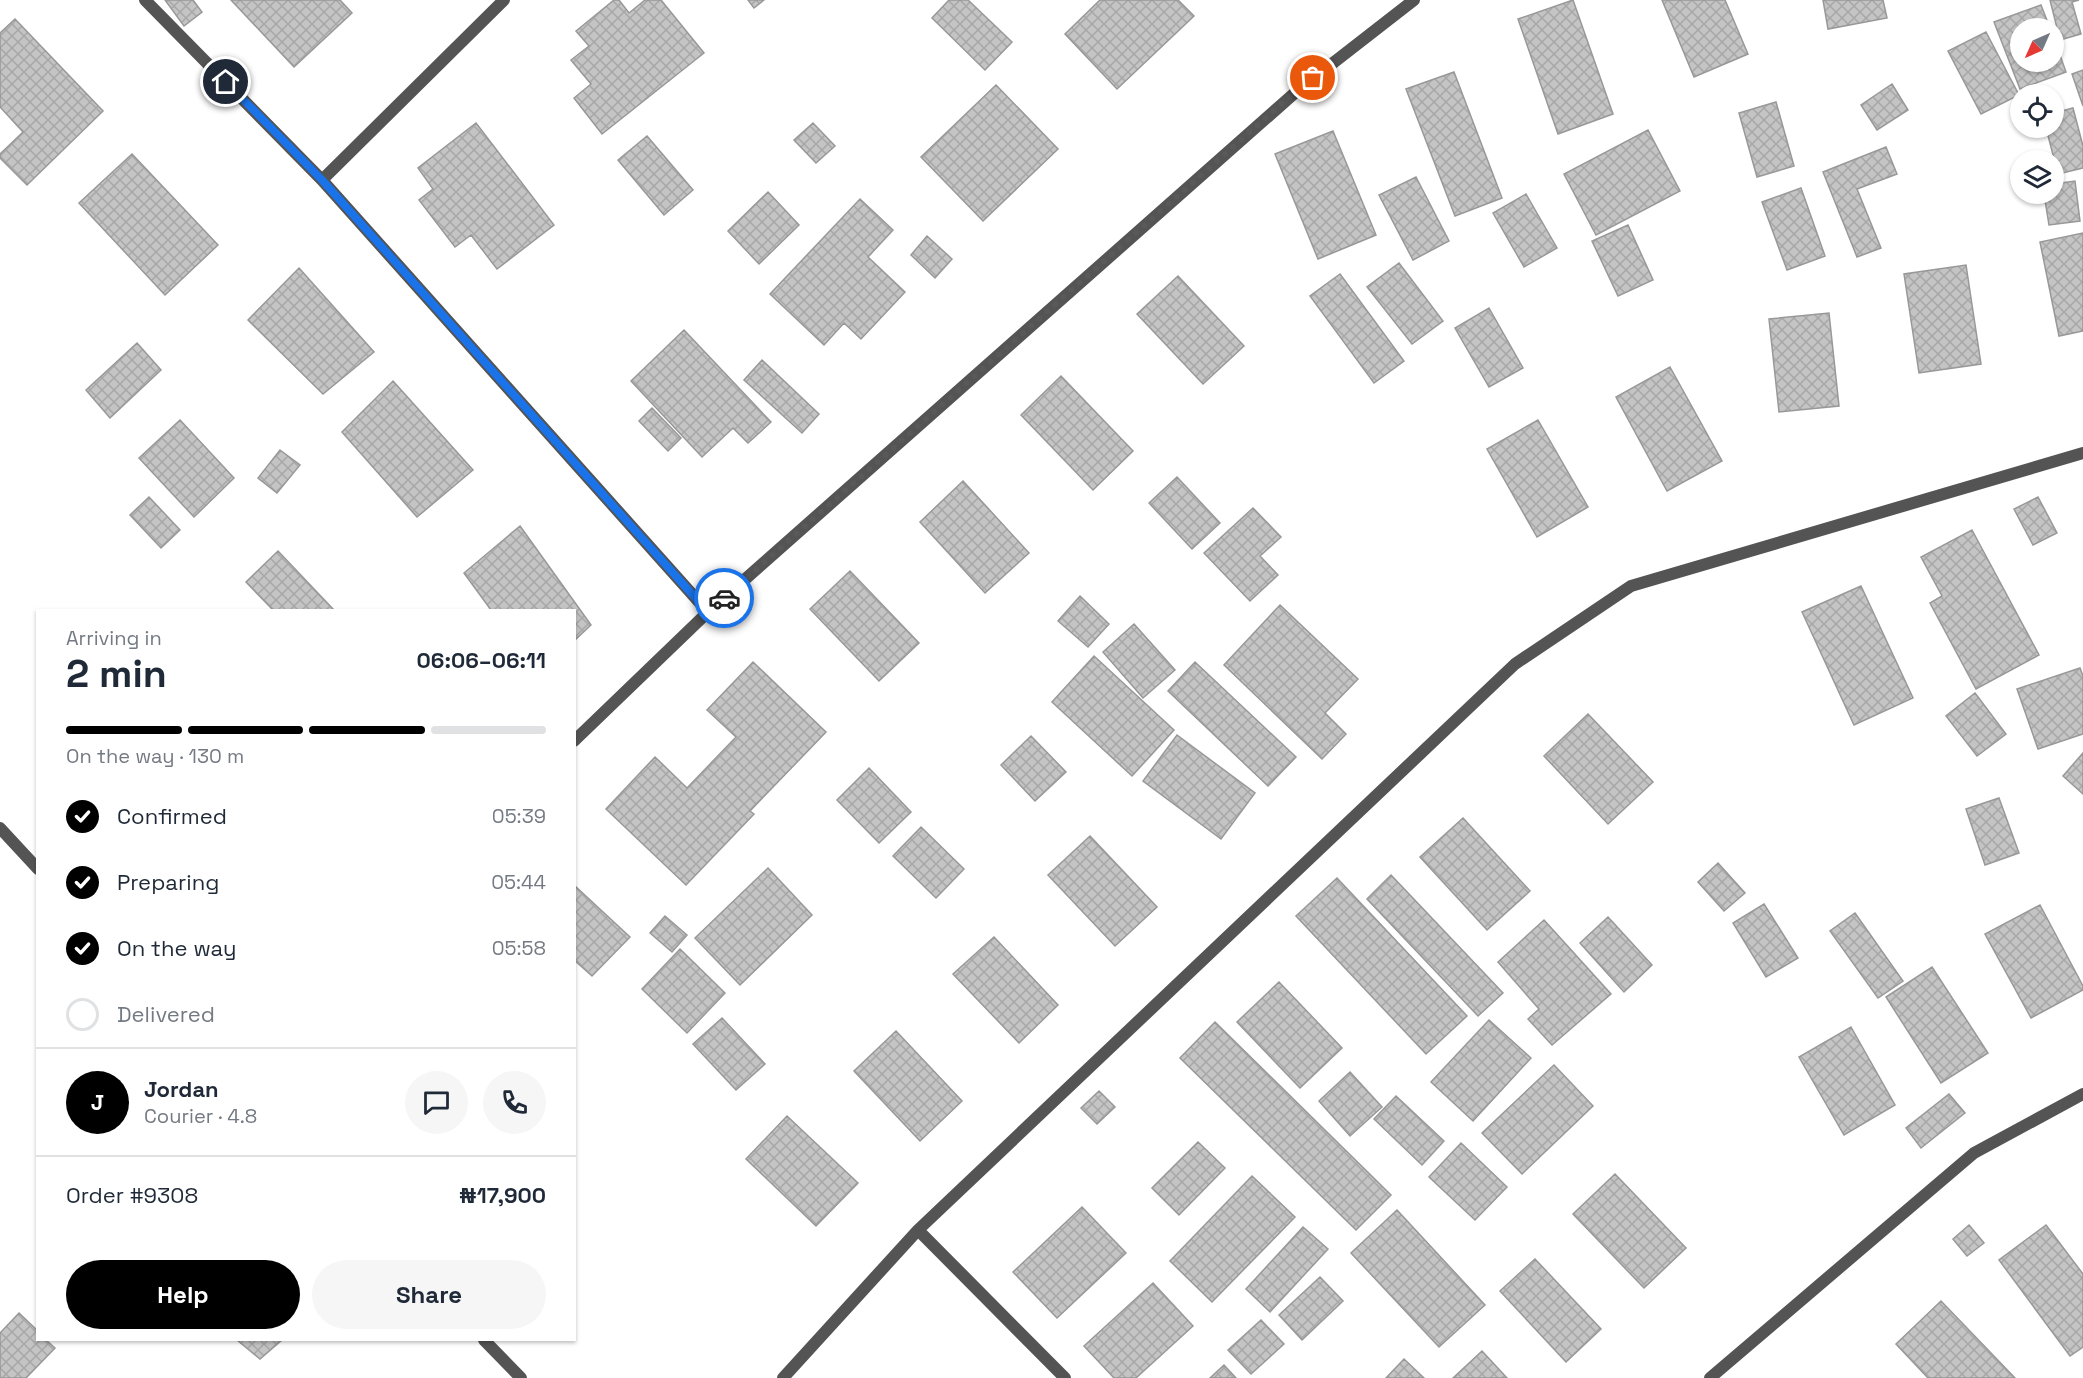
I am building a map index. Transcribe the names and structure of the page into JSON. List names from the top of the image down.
{
  "north": "bottom left",
  "page": {
    "heading": ["2 min", "Arriving in", "06:06–06:11"],
    "panel": [
      "Jordan",
      "Courier · 4.8",
      "Order #9308",
      "₦17,900"
    ],
    "bar": "On the way · 130 m",
    "list": [
      ["Confirmed", "05:39"],
      ["Preparing", "05:44"],
      ["On the way", "05:58"],
      "Delivered"
    ],
    "round": "J",
    "buttons": ["Help", "Share"]
  }
}
